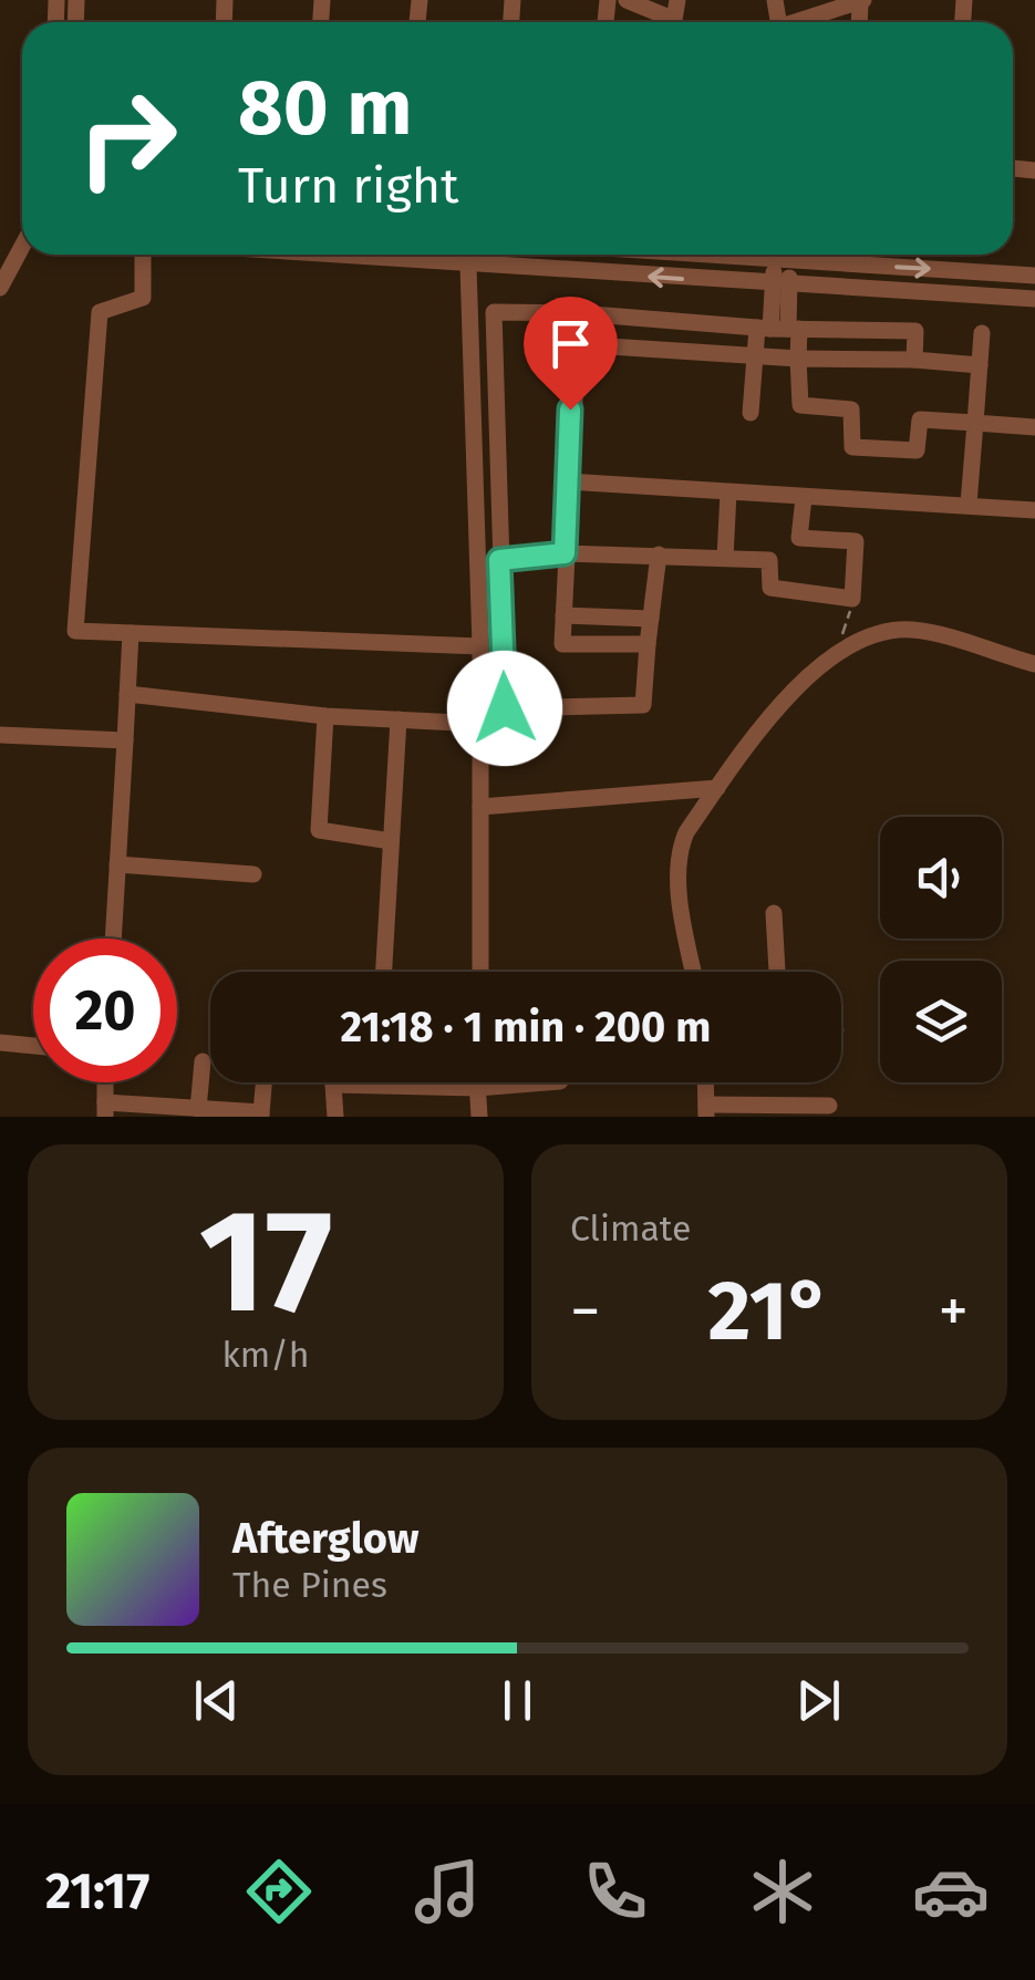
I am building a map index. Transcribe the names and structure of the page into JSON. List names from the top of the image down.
{
  "page": {
    "turn": ["80 m", "Turn right"],
    "limit": "20",
    "trip": "21:18 · 1 min · 200 m",
    "tile": [
      ["17", "km/h"],
      "Climate"
    ],
    "heat": ["−", "21°", "+"],
    "song": ["Afterglow", "The Pines"],
    "tabs": "21:17"
  }
}
